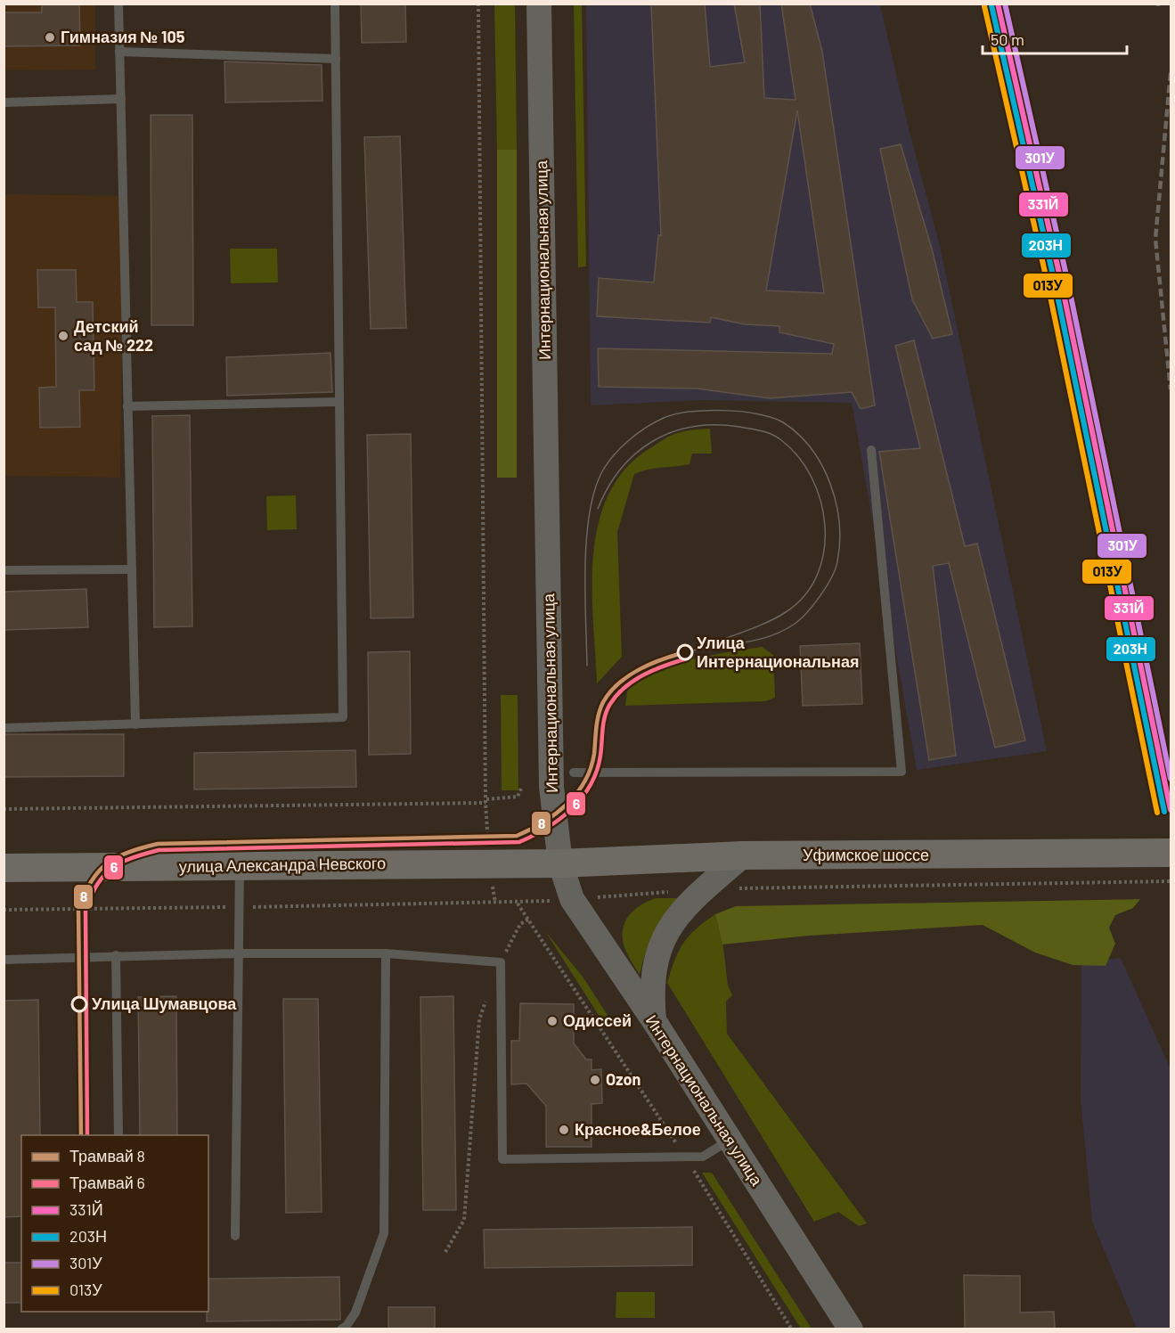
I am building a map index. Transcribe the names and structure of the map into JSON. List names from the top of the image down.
{
  "streets": {
    "main road": ["Интернациональная улица", "Уфимское шоссе", "улица Александра Невского"]
  },
  "crossings": [
    ["Интернациональная улица", "Уфимское шоссе"],
    ["Интернациональная улица", "улица Александра Невского"],
    ["Уфимское шоссе", "улица Александра Невского"]
  ],
  "places": [
    "Гимназия № 105",
    "Детский сад № 222",
    "Улица Интернациональная",
    "Улица Шумавцова",
    "Одиссей",
    "Ozon",
    "Красное&Белое"
  ],
  "lines": [
    "transit line 331Й",
    "transit line 301У",
    "transit line 203Н",
    "transit line 013У",
    "tram line 8",
    "tram line 6"
  ],
  "legend": [
    "Трамвай 8",
    "Трамвай 6",
    "331Й",
    "203Н",
    "301У",
    "013У"
  ],
  "scale_bar": "50 m"
}
